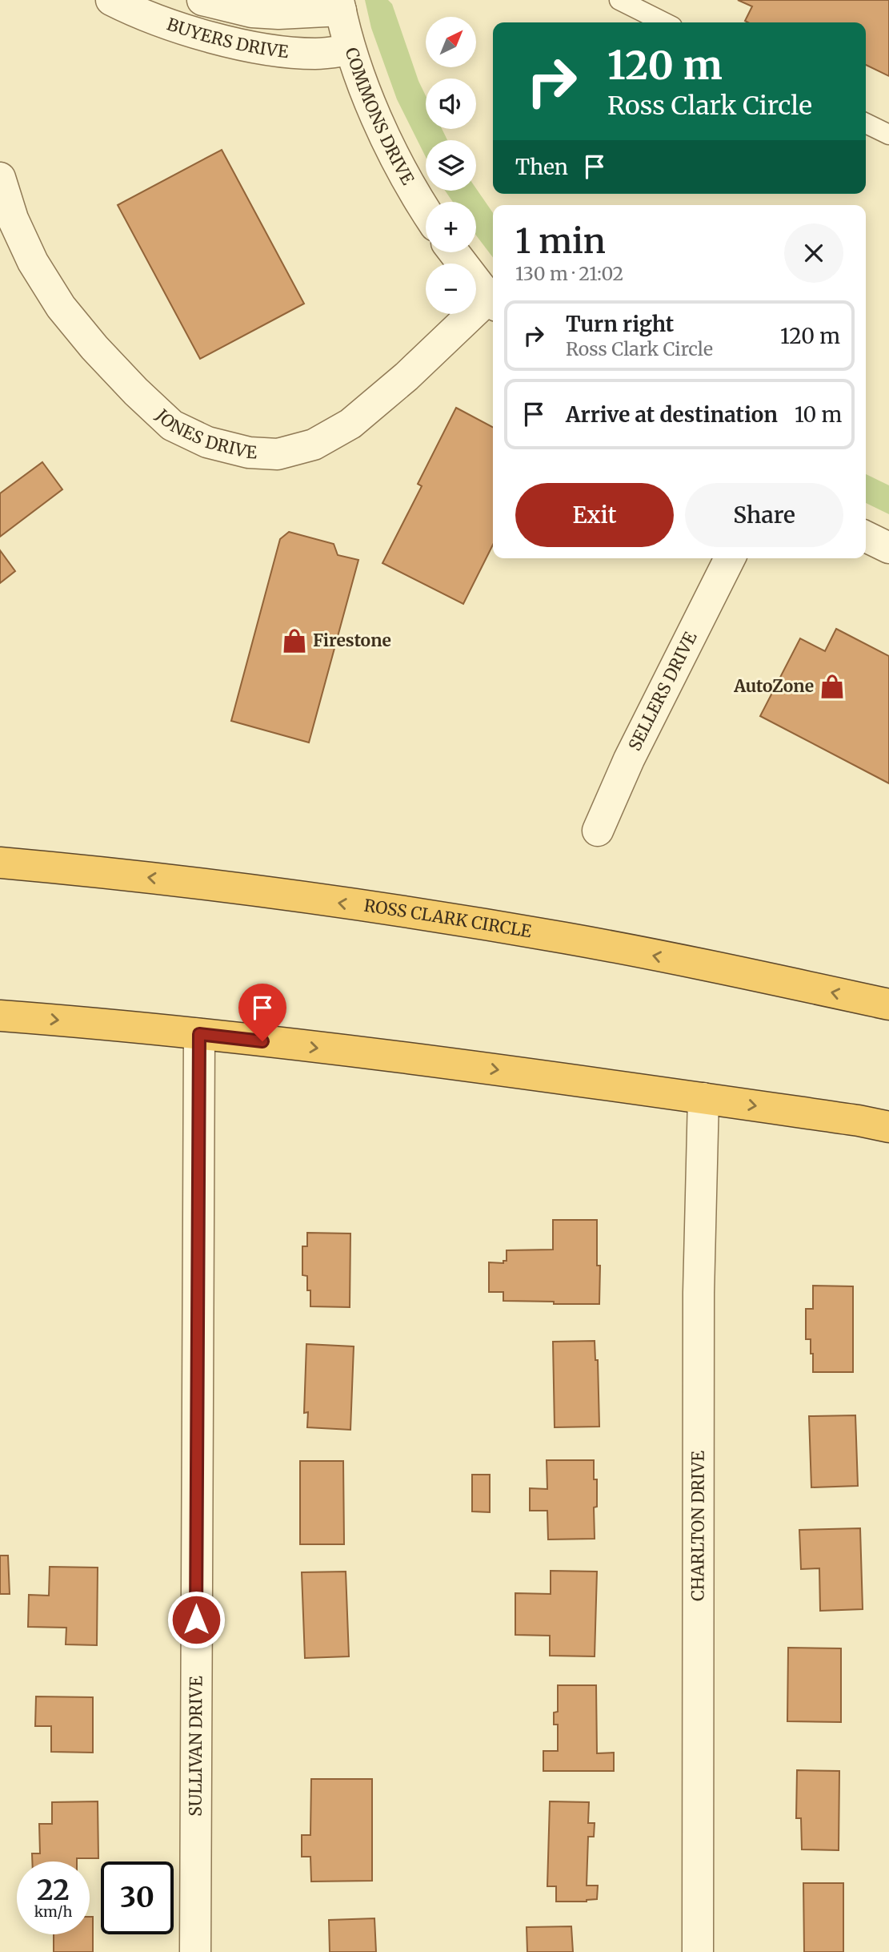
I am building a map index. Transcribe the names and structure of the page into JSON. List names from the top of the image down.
{
  "streets": {
    "highway": ["ROSS CLARK CIRCLE"],
    "street": [
      "BUYERS DRIVE",
      "COMMONS DRIVE",
      "JONES DRIVE",
      "SELLERS DRIVE",
      "CHARLTON DRIVE",
      "SULLIVAN DRIVE"
    ]
  },
  "crossings": [
    ["BUYERS DRIVE", "COMMONS DRIVE"]
  ],
  "places": {
    "shop": ["Firestone", "AutoZone"]
  },
  "north": "top right",
  "page": {
    "map_buttons": ["+", "−"],
    "turn": ["120 m", "Ross Clark Circle"],
    "then": "Then",
    "heading": ["1 min", "130 m · 21:02"],
    "list": [
      {
        "name": "Turn right",
        "note": "Ross Clark Circle",
        "value": "120 m"
      },
      {
        "name": "Arrive at destination",
        "value": "10 m"
      }
    ],
    "buttons": ["Exit", "Share"],
    "speed": "22 km/h",
    "limit": "30"
  }
}
